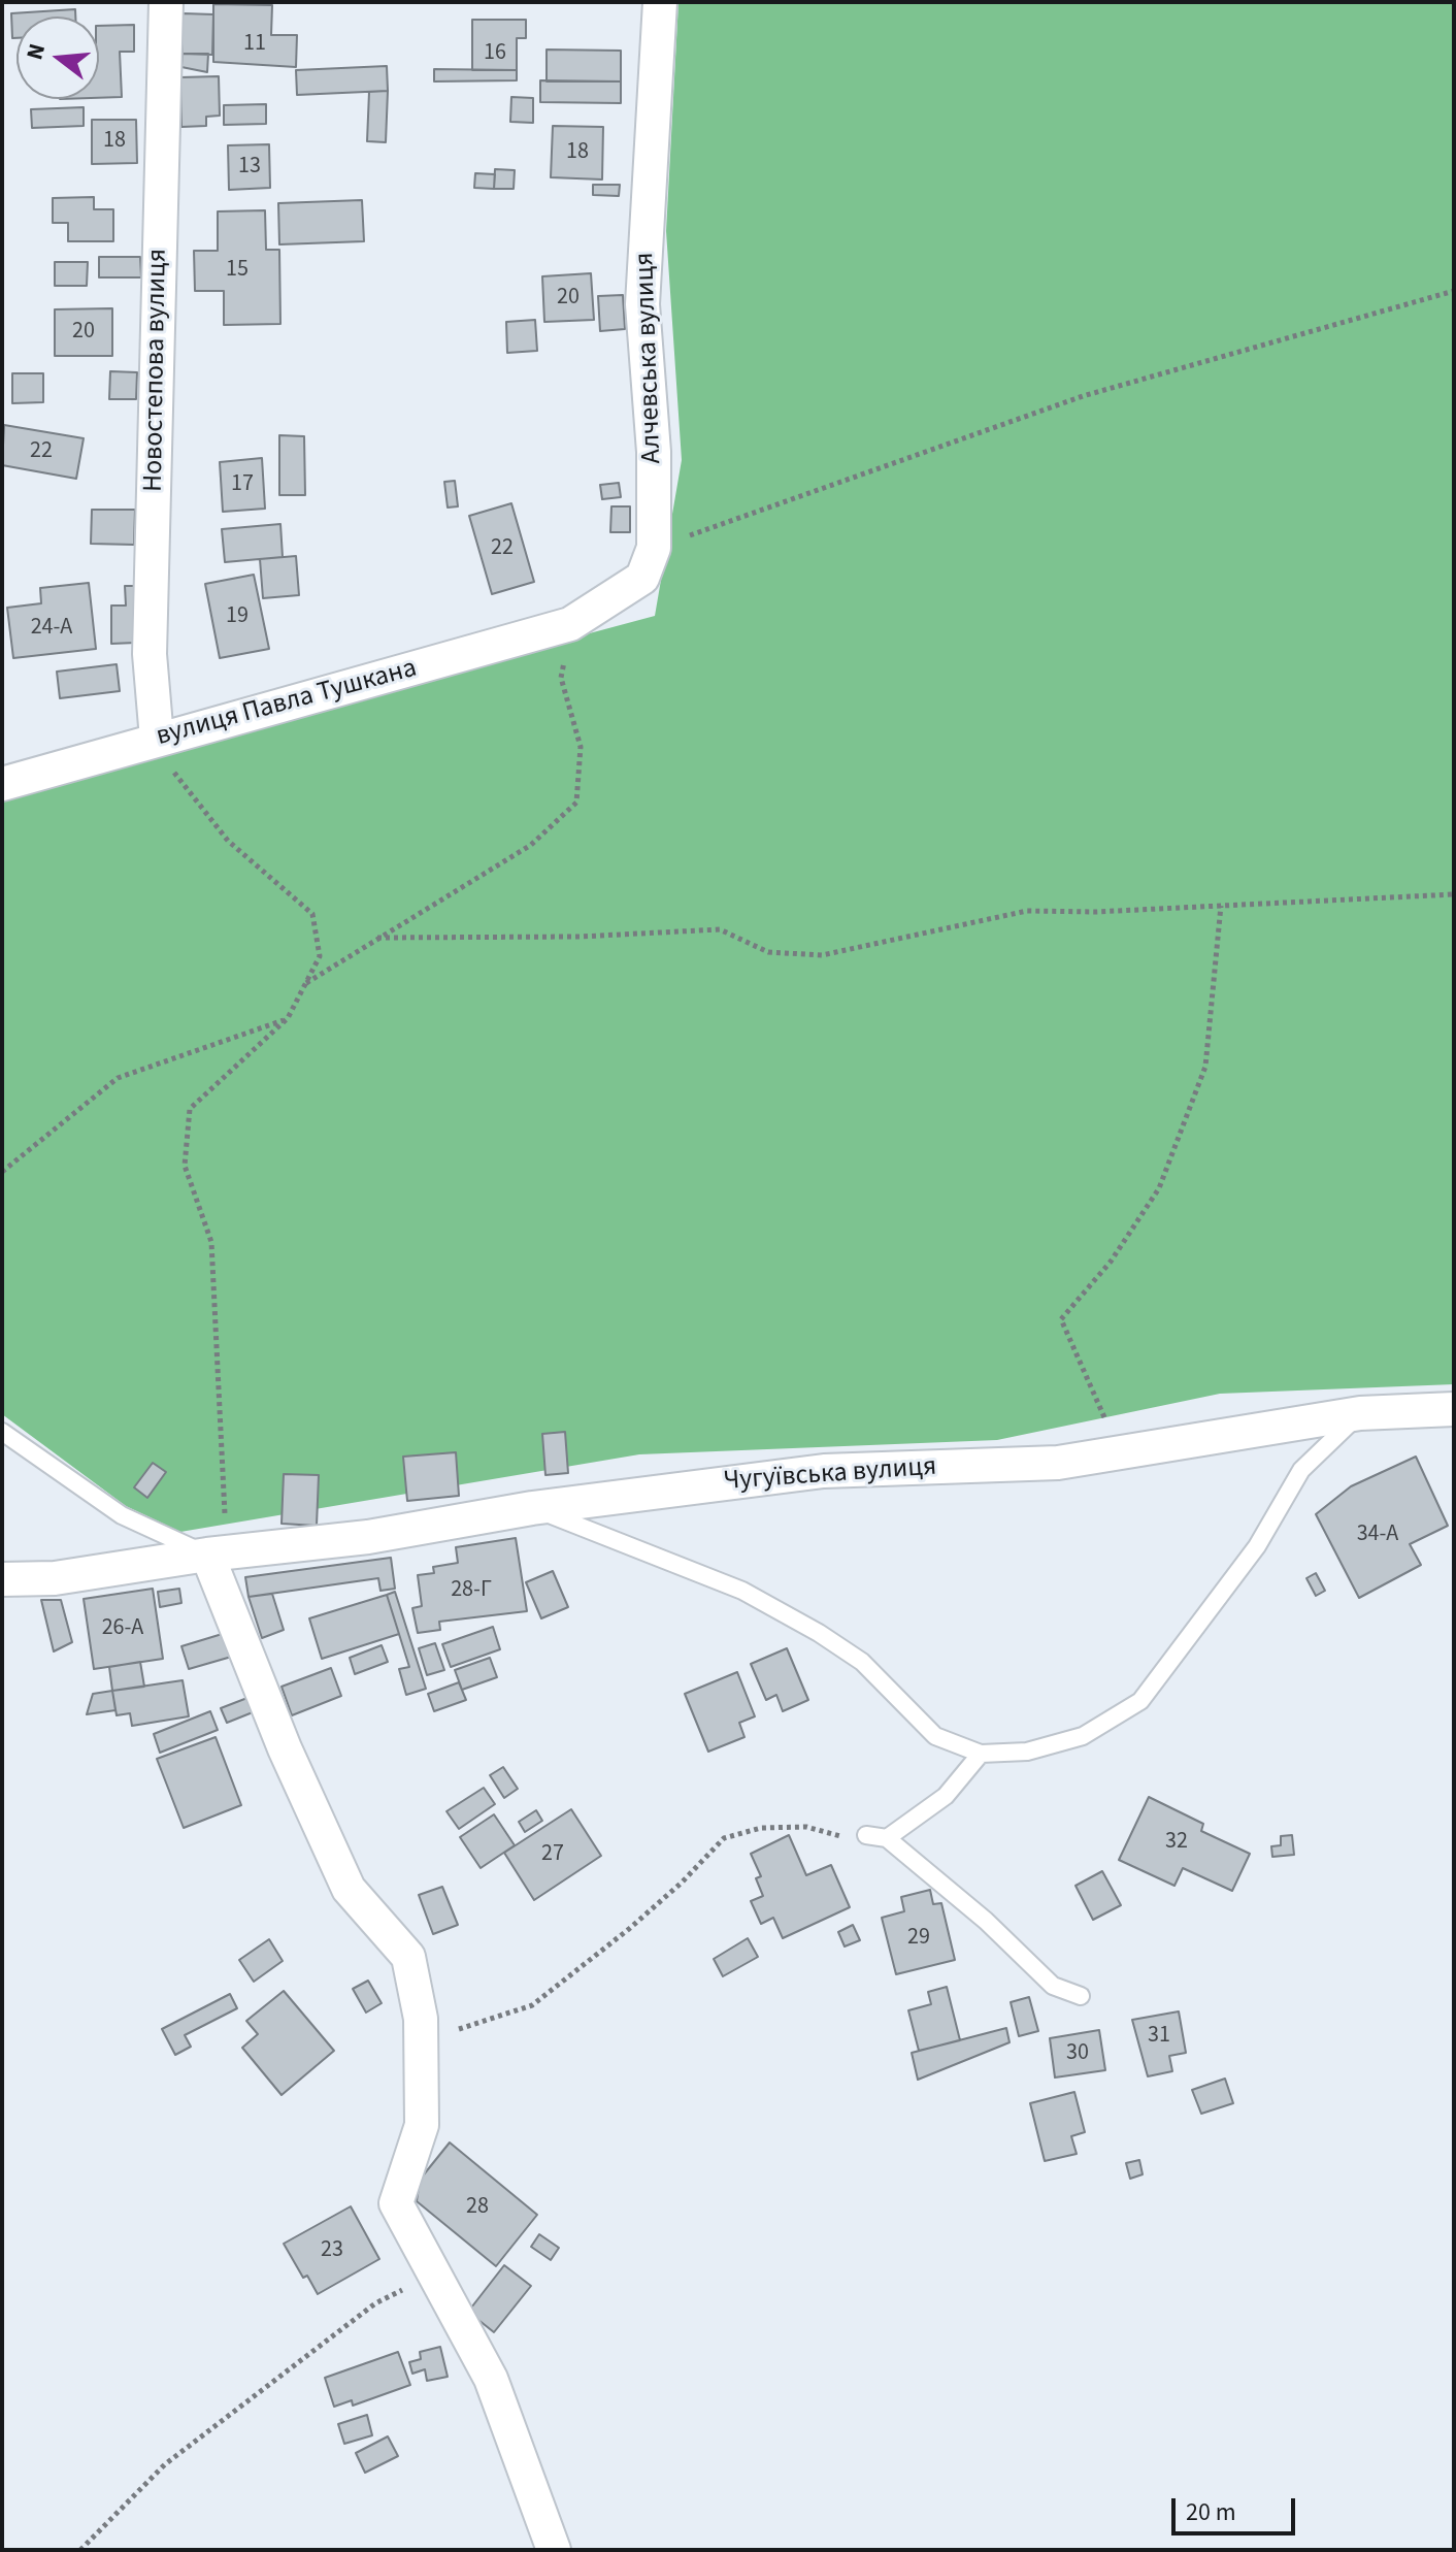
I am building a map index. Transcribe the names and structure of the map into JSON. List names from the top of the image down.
{
  "streets": {
    "street": [
      "Алчевська вулиця",
      "Новостепова вулиця",
      "вулиця Павла Тушкана",
      "Чугуївська вулиця"
    ]
  },
  "crossings": [
    ["Алчевська вулиця", "вулиця Павла Тушкана"],
    ["Новостепова вулиця", "вулиця Павла Тушкана"]
  ],
  "house_numbers": [
    "11",
    "16",
    "18",
    "18",
    "13",
    "15",
    "20",
    "20",
    "22",
    "17",
    "22",
    "19",
    "24-А",
    "34-А",
    "28-Г",
    "26-А",
    "32",
    "27",
    "29",
    "31",
    "30",
    "28",
    "23"
  ],
  "scale_bar": "20 m",
  "north": "left"
}
